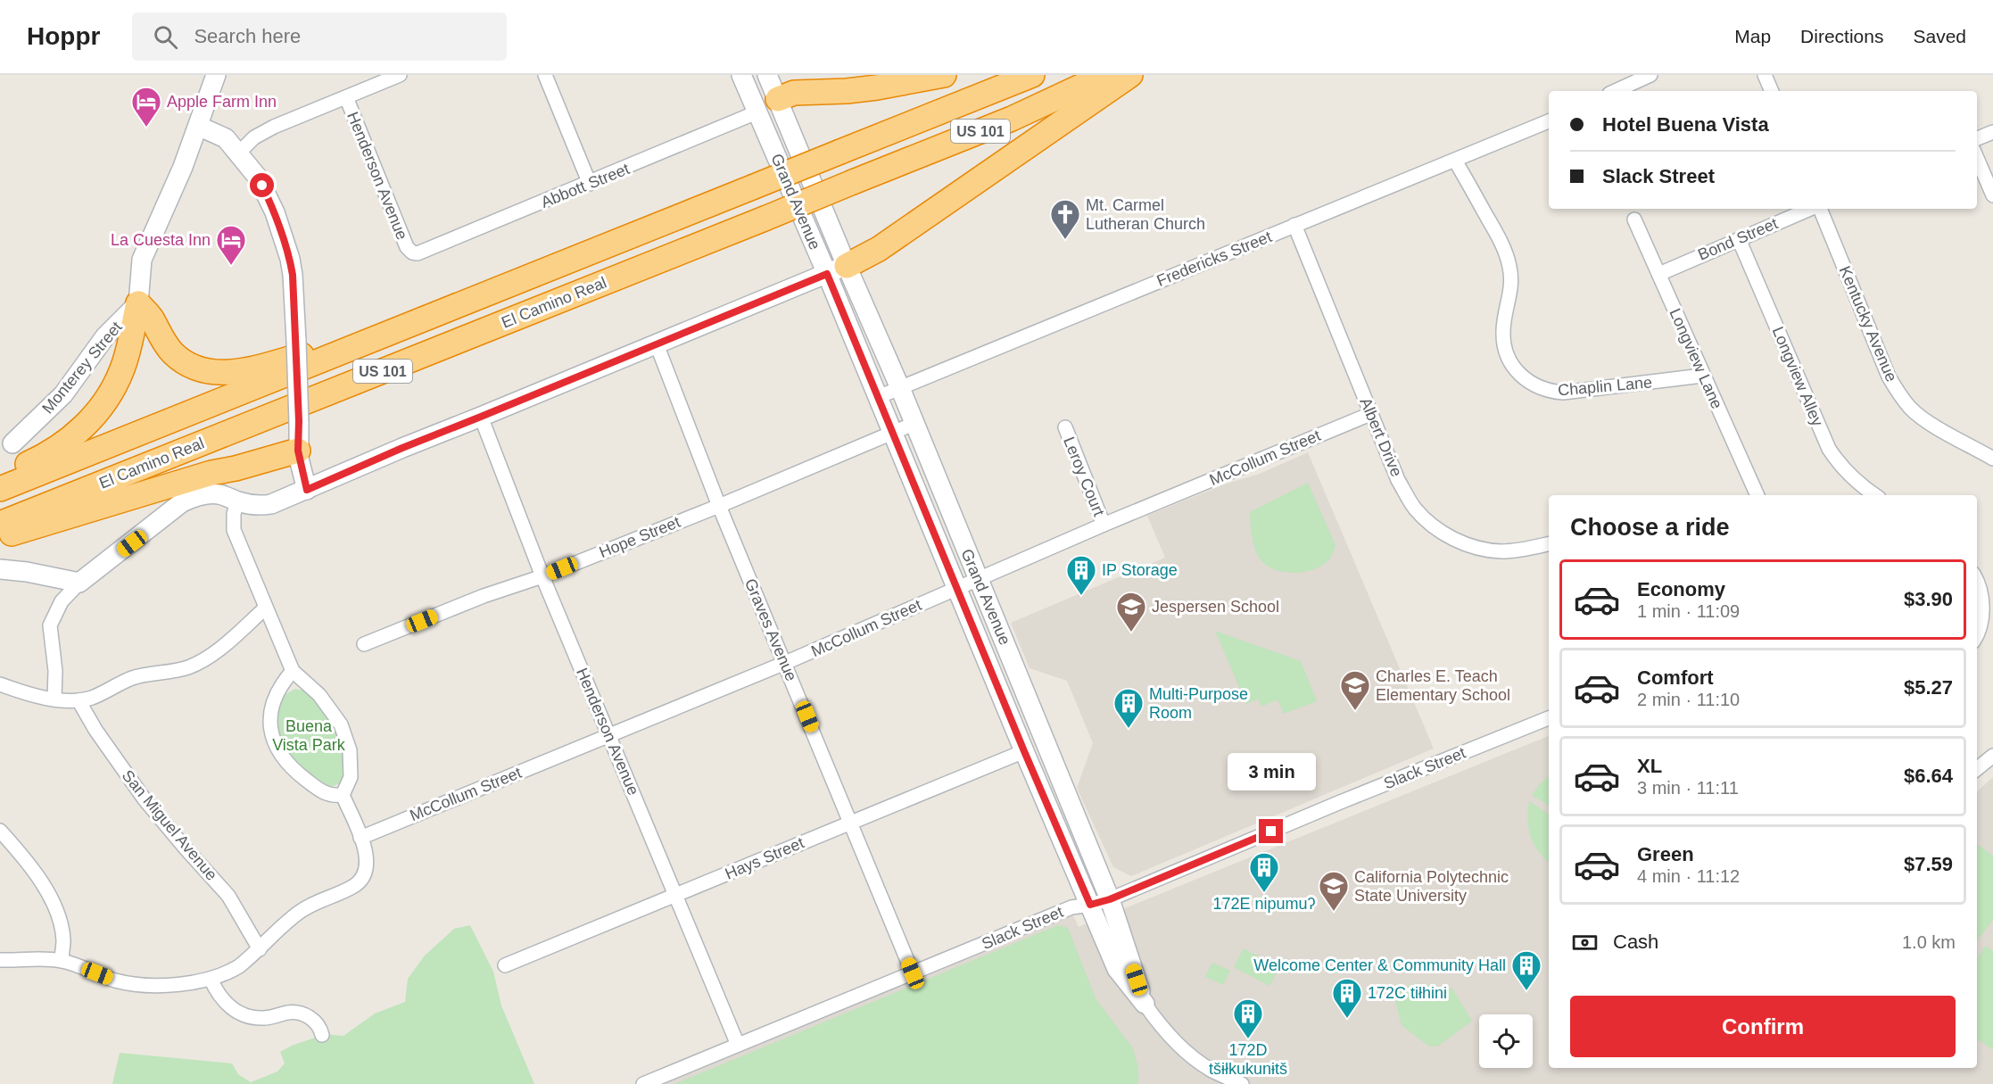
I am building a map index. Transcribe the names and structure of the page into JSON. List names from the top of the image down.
{
  "streets": {
    "highway": ["US 101", "El Camino Real"],
    "street": [
      "Henderson Avenue",
      "Abbott Street",
      "Grand Avenue",
      "Bond Street",
      "Fredericks Street",
      "Kentucky Avenue",
      "Longview Lane",
      "Monterey Street",
      "Longview Alley",
      "Chaplin Lane",
      "Albert Drive",
      "McCollum Street",
      "Leroy Court",
      "Hope Street",
      "Graves Avenue",
      "Slack Street",
      "San Miguel Avenue",
      "Hays Street"
    ]
  },
  "crossings": [
    ["Henderson Avenue", "Abbott Street"],
    ["Henderson Avenue", "McCollum Street"],
    ["Henderson Avenue", "Hope Street"],
    ["Henderson Avenue", "Slack Street"],
    ["Henderson Avenue", "Hays Street"],
    ["Abbott Street", "Grand Avenue"],
    ["Grand Avenue", "Fredericks Street"],
    ["Grand Avenue", "McCollum Street"],
    ["Grand Avenue", "Hope Street"],
    ["Grand Avenue", "Slack Street"],
    ["Grand Avenue", "Hays Street"],
    ["Bond Street", "Longview Lane"],
    ["Bond Street", "Longview Alley"],
    ["Fredericks Street", "Chaplin Lane"],
    ["Fredericks Street", "Albert Drive"],
    ["Longview Lane", "Chaplin Lane"],
    ["Albert Drive", "McCollum Street"],
    ["McCollum Street", "Leroy Court"],
    ["McCollum Street", "Graves Avenue"],
    ["Hope Street", "Graves Avenue"],
    ["Graves Avenue", "Slack Street"],
    ["Graves Avenue", "Hays Street"]
  ],
  "parks": ["Buena Vista Park"],
  "places": {
    "hotel": ["Apple Farm Inn", "La Cuesta Inn"],
    "church": ["Mt. Carmel Lutheran Church"],
    "building": [
      "IP Storage",
      "Multi-Purpose Room",
      "172E nipumuʔ",
      "Welcome Center & Community Hall",
      "172C tiłhini",
      "172D tšɨłkukunɨtš"
    ],
    "school or university": ["Jespersen School", "Charles E. Teach Elementary School", "California Polytechnic State University"]
  },
  "page": {
    "header": "Hoppr",
    "search": "Search here",
    "nav": ["Map", "Directions", "Saved"],
    "banner": ["Hotel Buena Vista", "Slack Street"],
    "heading": "Choose a ride",
    "list": [
      {
        "name": "Economy",
        "note": "1 min · 11:09",
        "value": "$3.90"
      },
      {
        "name": "Comfort",
        "note": "2 min · 11:10",
        "value": "$5.27"
      },
      {
        "name": "XL",
        "note": "3 min · 11:11",
        "value": "$6.64"
      },
      {
        "name": "Green",
        "note": "4 min · 11:12",
        "value": "$7.59"
      }
    ],
    "bubble": "3 min",
    "pay": ["Cash", "1.0 km"],
    "buttons": "Confirm"
  }
}
